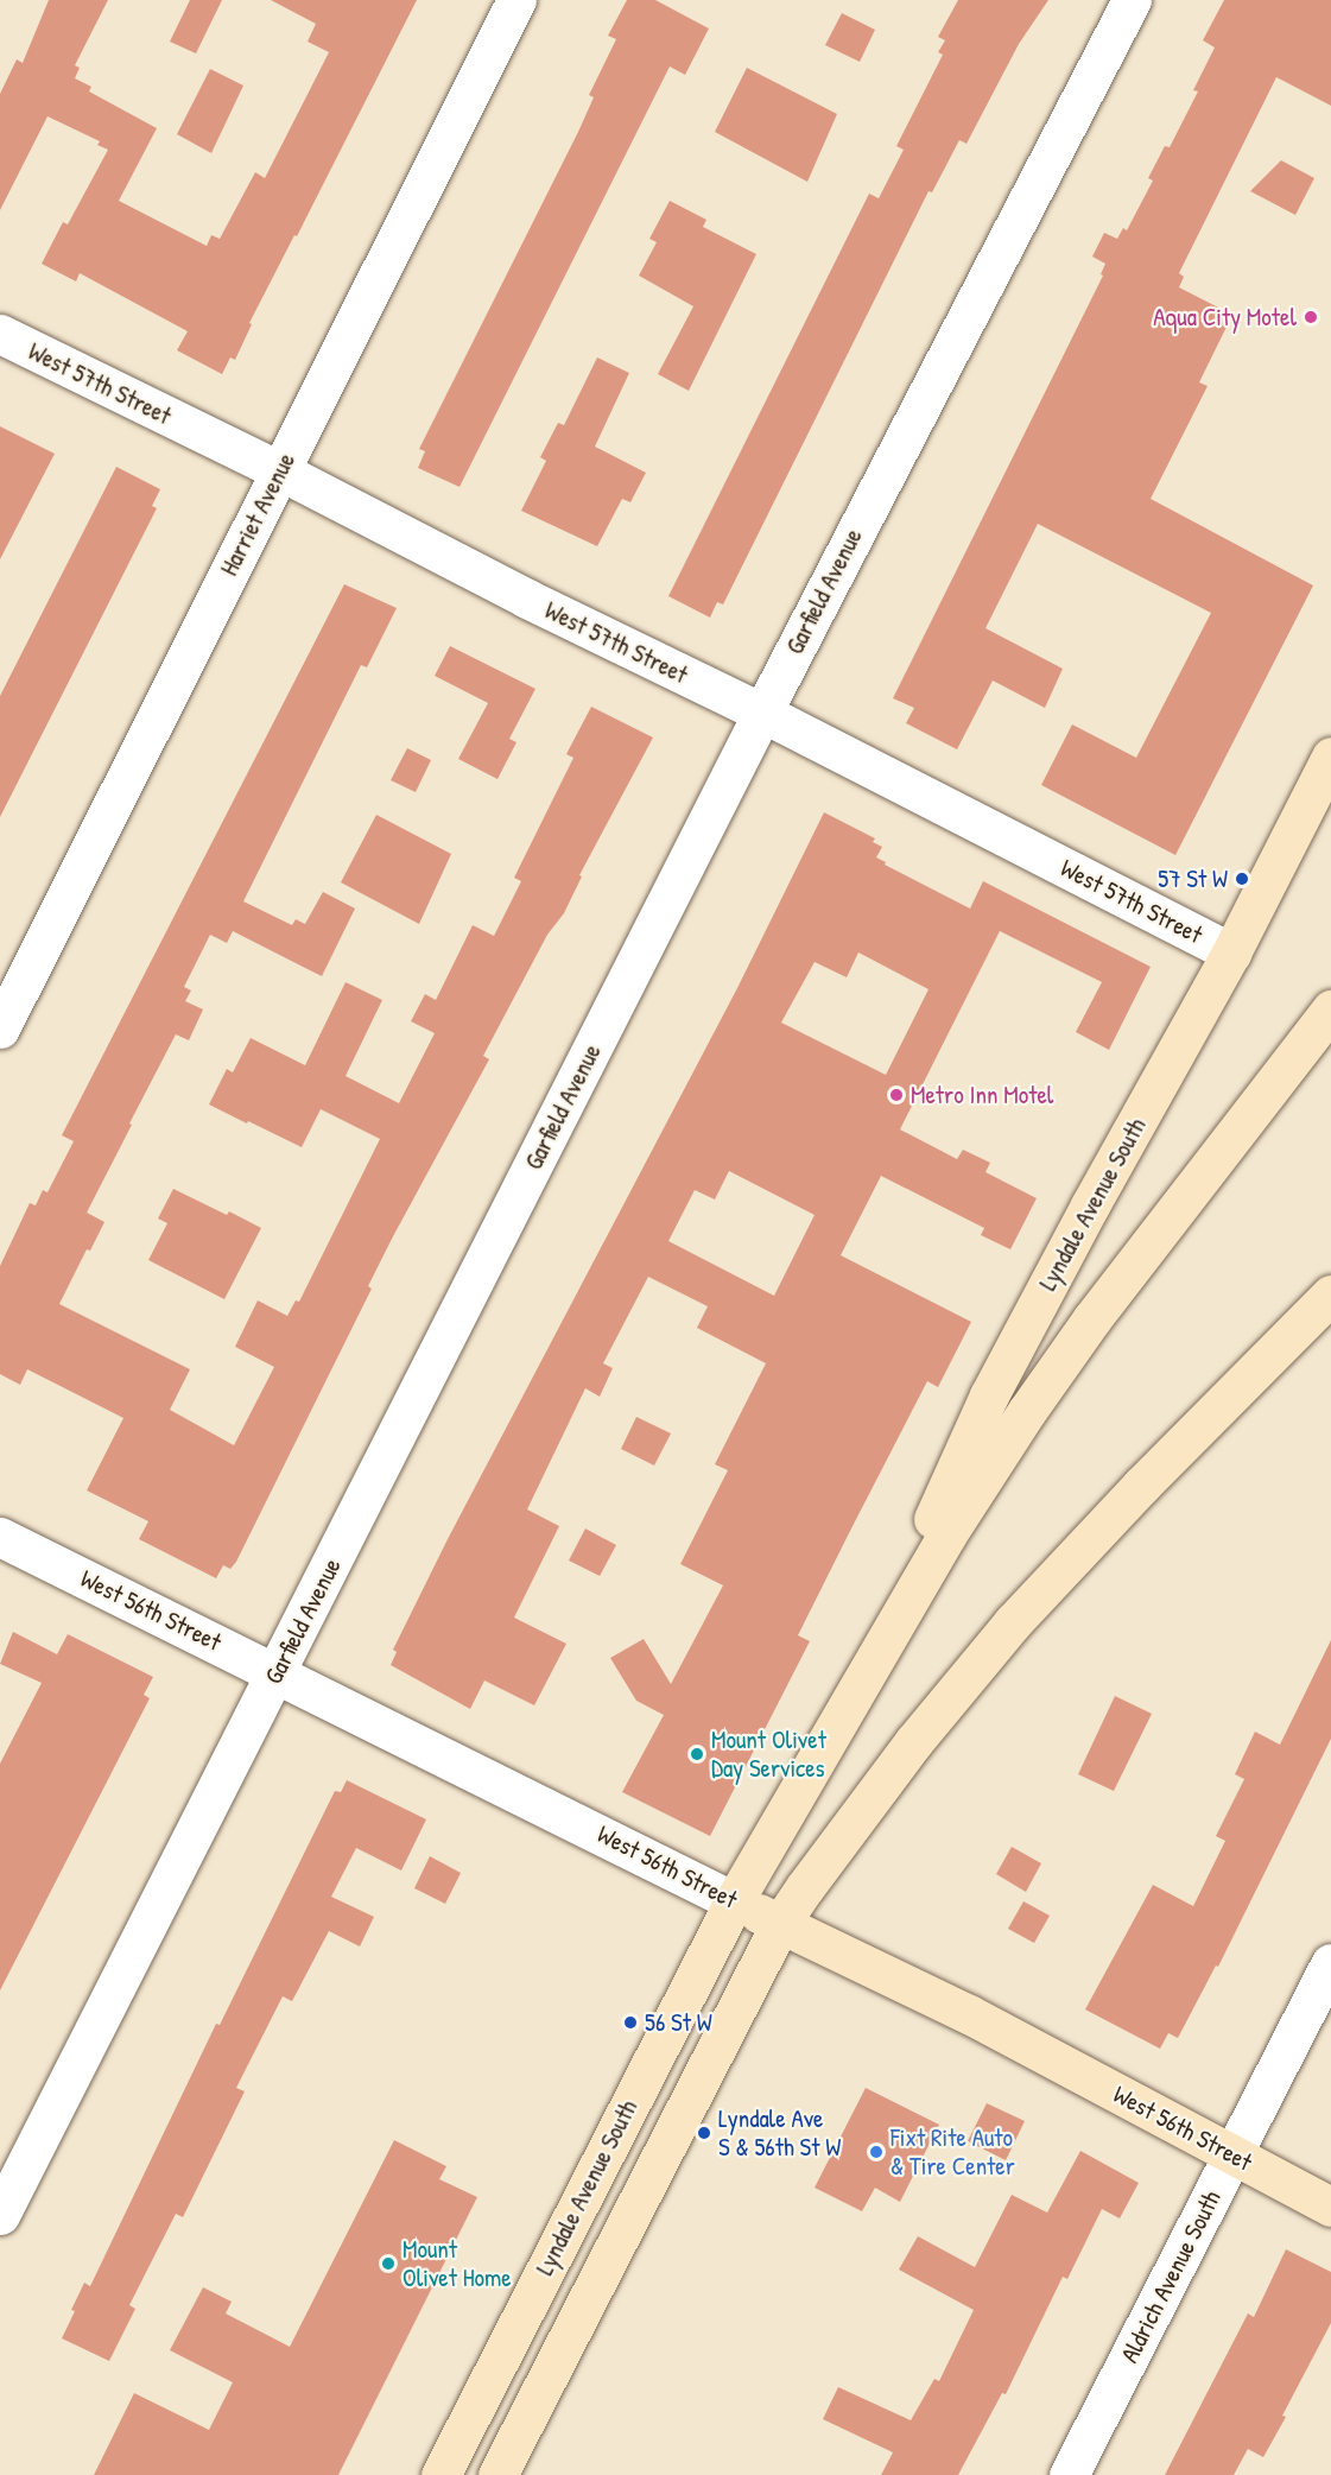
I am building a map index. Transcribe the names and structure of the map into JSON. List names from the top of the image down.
{
  "streets": {
    "main road": ["Lyndale Avenue South", "West 56th Street"],
    "street": [
      "West 57th Street",
      "Harriet Avenue",
      "Garfield Avenue",
      "Aldrich Avenue South"
    ]
  },
  "crossings": [
    ["West 57th Street", "Harriet Avenue"],
    ["West 57th Street", "Garfield Avenue"],
    ["West 57th Street", "Lyndale Avenue South"],
    ["Garfield Avenue", "West 56th Street"],
    ["Lyndale Avenue South", "West 56th Street"],
    ["West 56th Street", "Aldrich Avenue South"]
  ],
  "places": [
    "Aqua City Motel",
    "57 St W",
    "Metro Inn Motel",
    "Mount Olivet Day Services",
    "56 St W",
    "Lyndale Ave S & 56th St W",
    "Fixt Rite Auto & Tire Center",
    "Mount Olivet Home"
  ]
}
